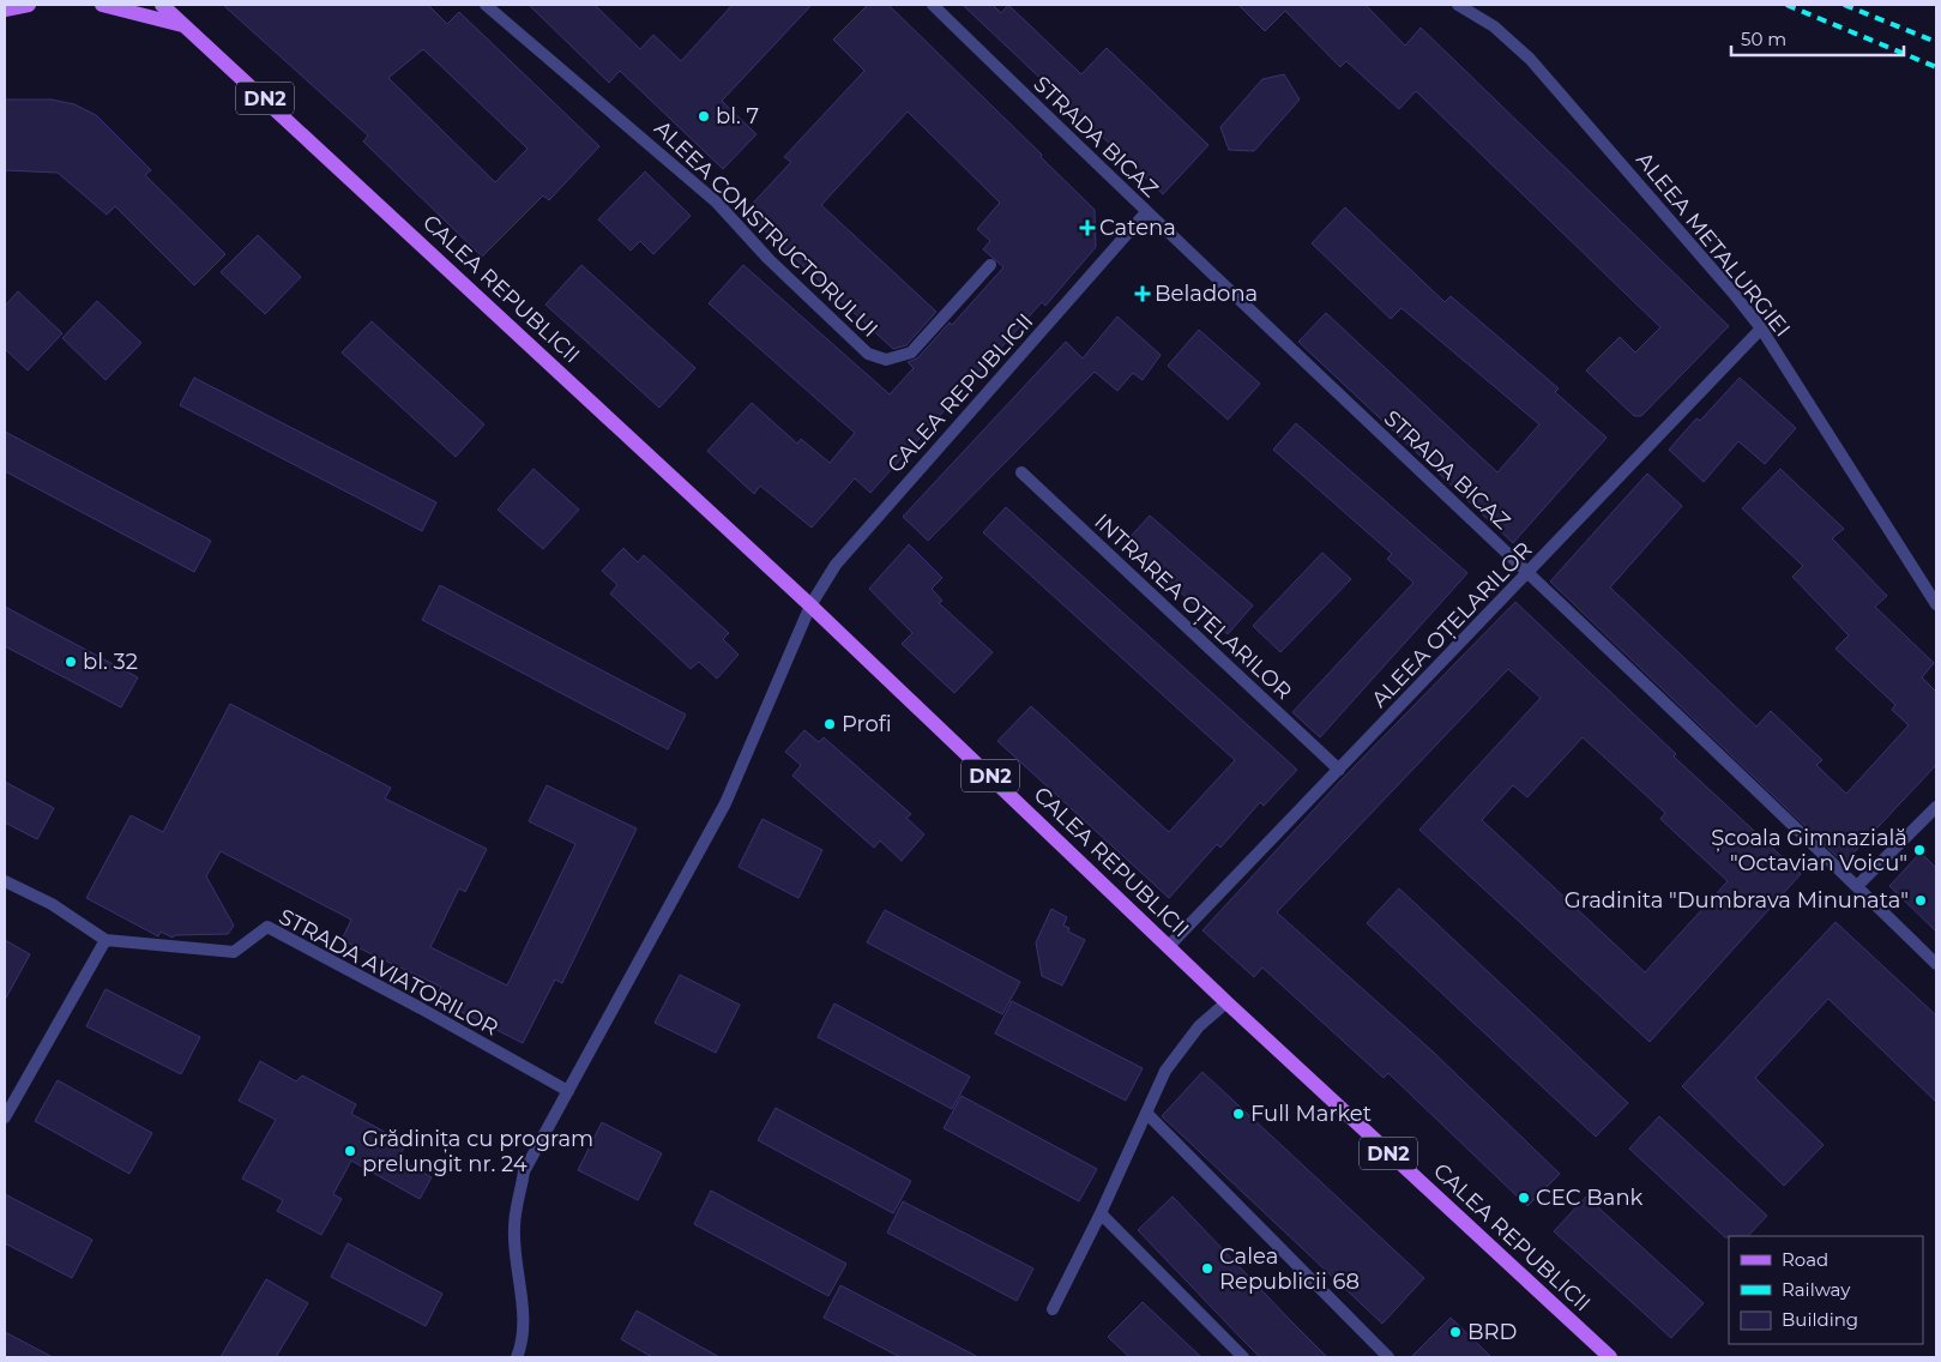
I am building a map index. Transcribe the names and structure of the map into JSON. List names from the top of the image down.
{
  "streets": {
    "main road": ["DN2", "CALEA REPUBLICII"],
    "street": [
      "STRADA BICAZ",
      "ALEEA CONSTRUCTORULUI",
      "ALEEA METALURGIEI",
      "INTRAREA OȚELARILOR",
      "ALEEA OȚELARILOR",
      "STRADA AVIATORILOR"
    ]
  },
  "crossings": [
    ["STRADA BICAZ", "CALEA REPUBLICII"],
    ["STRADA BICAZ", "ALEEA OȚELARILOR"],
    ["ALEEA METALURGIEI", "ALEEA OȚELARILOR"],
    ["CALEA REPUBLICII", "ALEEA OȚELARILOR"],
    ["INTRAREA OȚELARILOR", "ALEEA OȚELARILOR"]
  ],
  "places": {
    "other": [
      "bl. 7",
      "bl. 32",
      "Profi",
      "Școala Gimnazială \"Octavian Voicu\"",
      "Gradinita \"Dumbrava Minunata\"",
      "Full Market",
      "Grădinița cu program prelungit nr. 24",
      "CEC Bank",
      "Calea Republicii 68",
      "BRD"
    ],
    "health": ["Catena", "Beladona"]
  },
  "legend": ["Road", "Railway", "Building"],
  "scale_bar": "50 m"
}
